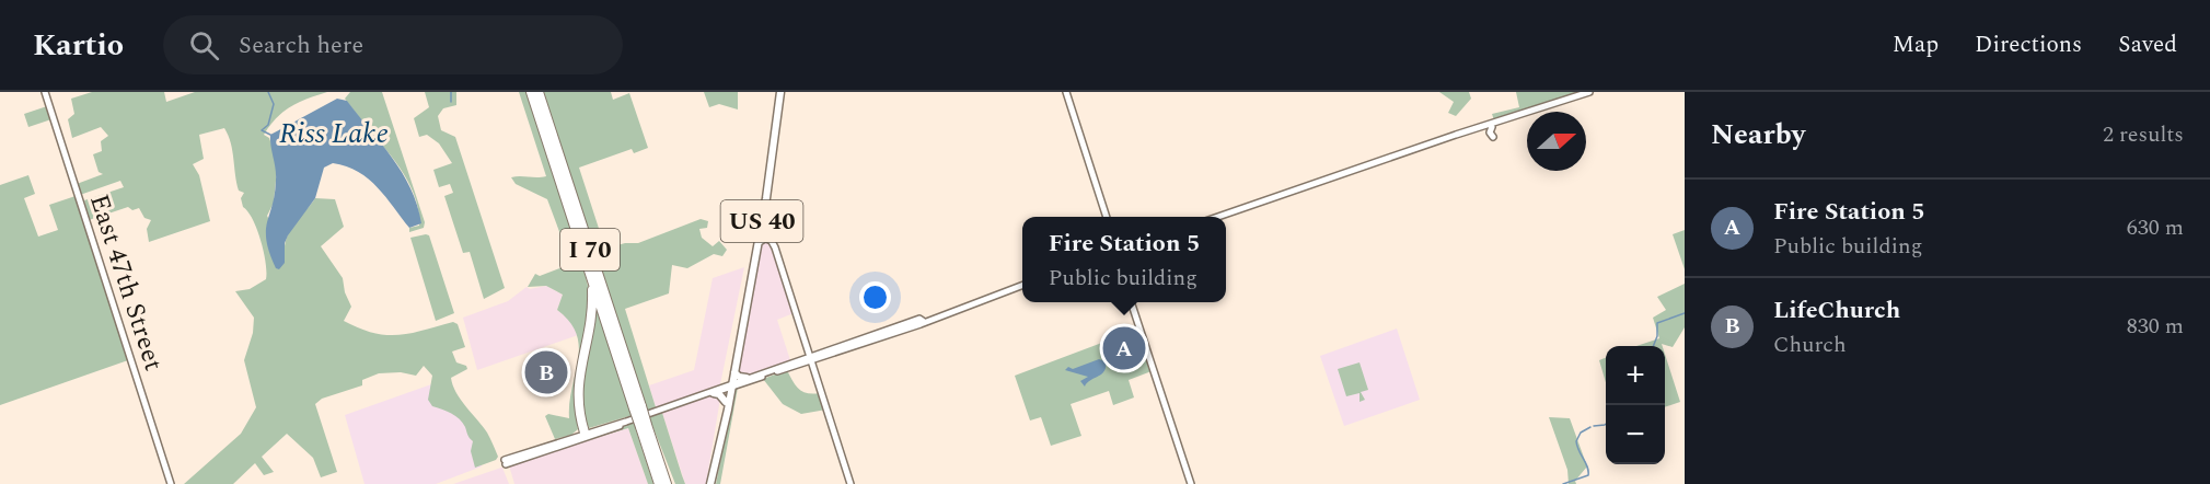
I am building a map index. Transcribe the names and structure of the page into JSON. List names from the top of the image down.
{
  "streets": {
    "highway": ["I 70"],
    "main road": ["US 40", "East 47th Street"]
  },
  "water": ["Riss Lake"],
  "north": "right",
  "page": {
    "header": "Kartio",
    "search": "Search here",
    "nav": ["Map", "Directions", "Saved"],
    "heading": ["Nearby", "2 results"],
    "list": [
      {
        "mark": "A",
        "name": "Fire Station 5",
        "note": "Public building",
        "value": "630 m"
      },
      {
        "mark": "B",
        "name": "LifeChurch",
        "note": "Church",
        "value": "830 m"
      }
    ],
    "popup": ["Fire Station 5", "Public building"],
    "pins": ["A", "B"],
    "map_buttons": ["+", "−"]
  }
}
